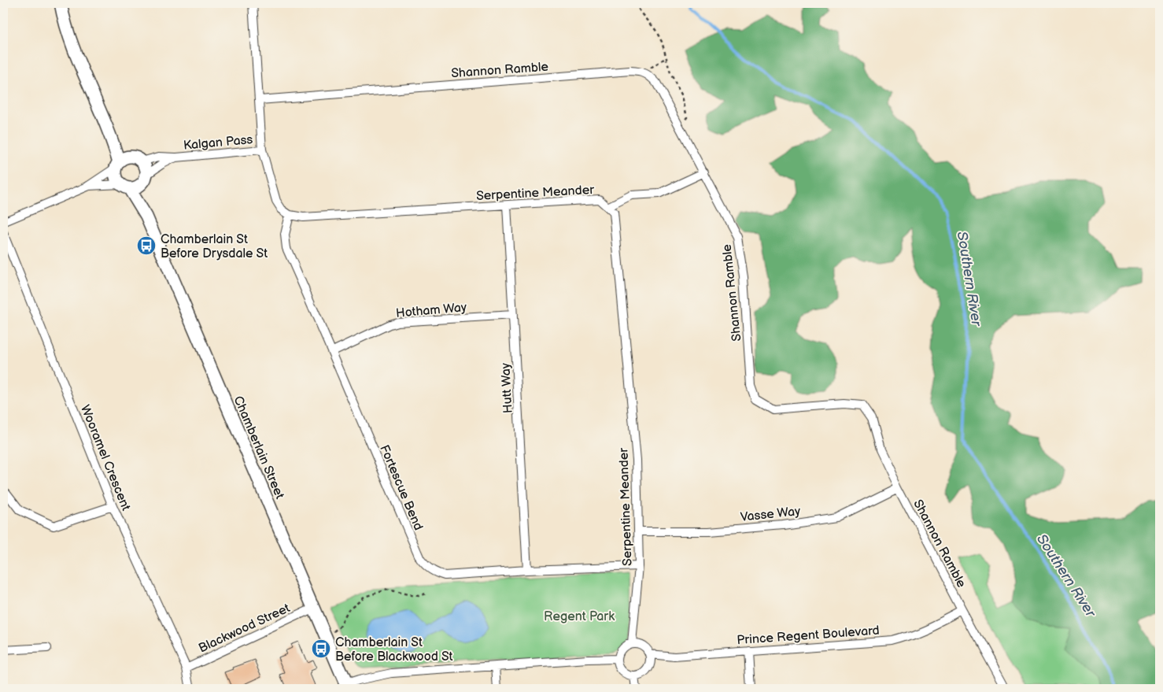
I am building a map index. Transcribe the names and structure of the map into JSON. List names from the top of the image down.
{
  "streets": {
    "main road": ["Chamberlain Street"],
    "street": [
      "Shannon Ramble",
      "Kalgan Pass",
      "Serpentine Meander",
      "Hotham Way",
      "Hutt Way",
      "Wooramel Crescent",
      "Fortescue Bend",
      "Vasse Way",
      "Blackwood Street",
      "Prince Regent Boulevard"
    ]
  },
  "crossings": [
    ["Shannon Ramble", "Vasse Way"],
    ["Shannon Ramble", "Prince Regent Boulevard"],
    ["Kalgan Pass", "Chamberlain Street"],
    ["Serpentine Meander", "Hutt Way"],
    ["Serpentine Meander", "Fortescue Bend"],
    ["Serpentine Meander", "Vasse Way"],
    ["Serpentine Meander", "Prince Regent Boulevard"],
    ["Hotham Way", "Hutt Way"],
    ["Hotham Way", "Fortescue Bend"],
    ["Hutt Way", "Fortescue Bend"],
    ["Chamberlain Street", "Blackwood Street"],
    ["Wooramel Crescent", "Blackwood Street"]
  ],
  "water": ["Southern River"],
  "parks": ["Regent Park"],
  "places": {
    "bus stop": ["Chamberlain St Before Drysdale St", "Chamberlain St Before Blackwood St"]
  }
}
